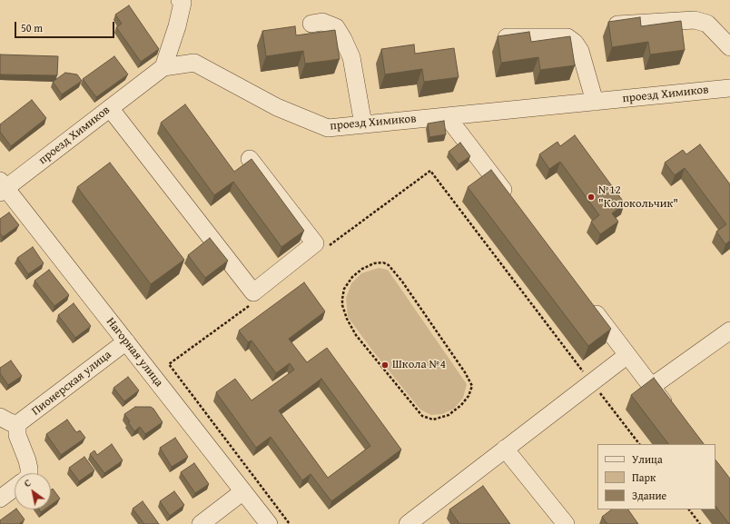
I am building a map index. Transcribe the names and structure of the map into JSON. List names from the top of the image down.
{
  "streets": {
    "street": ["проезд Химиков", "Нагорная улица", "Пионерская улица"]
  },
  "crossings": [
    ["проезд Химиков", "Нагорная улица"],
    ["Нагорная улица", "Пионерская улица"]
  ],
  "places": ["№12 \"Колокольчик\"", "Школа №4"],
  "legend": ["Улица", "Парк", "Здание"],
  "scale_bar": "50 m",
  "north": "top left"
}
